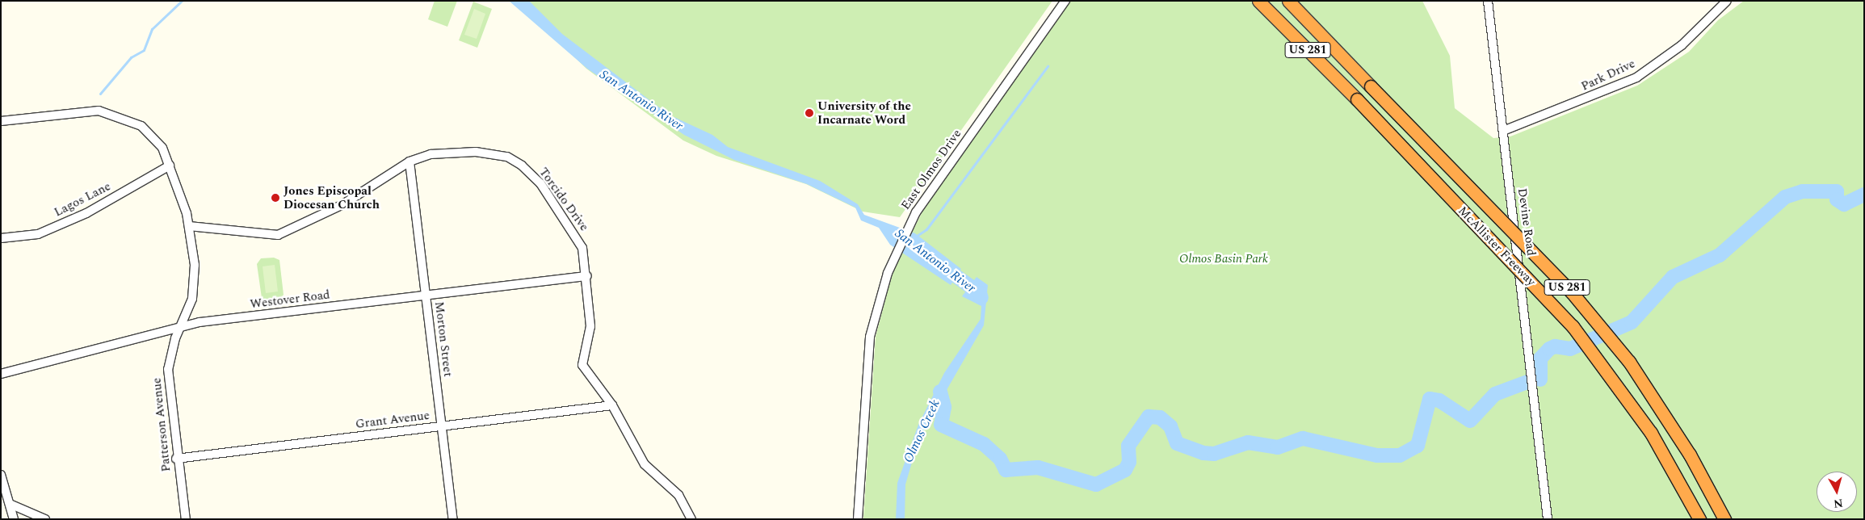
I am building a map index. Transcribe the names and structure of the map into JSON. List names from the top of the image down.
{
  "streets": {
    "highway": ["US 281", "McAllister Freeway"],
    "street": [
      "Park Drive",
      "East Olmos Drive",
      "Lagos Lane",
      "Torcido Drive",
      "Devine Road",
      "Westover Road",
      "Morton Street",
      "Grant Avenue",
      "Patterson Avenue"
    ]
  },
  "crossings": [
    ["Park Drive", "Devine Road"],
    ["Lagos Lane", "Patterson Avenue"],
    ["Torcido Drive", "Westover Road"],
    ["Torcido Drive", "Morton Street"],
    ["Torcido Drive", "Grant Avenue"],
    ["Torcido Drive", "Patterson Avenue"],
    ["Westover Road", "Morton Street"],
    ["Westover Road", "Patterson Avenue"],
    ["Morton Street", "Grant Avenue"],
    ["Grant Avenue", "Patterson Avenue"]
  ],
  "water": ["San Antonio River", "Olmos Creek"],
  "parks": ["Olmos Basin Park"],
  "places": ["University of the Incarnate Word", "Jones Episcopal Diocesan Church"],
  "north": "bottom"
}
